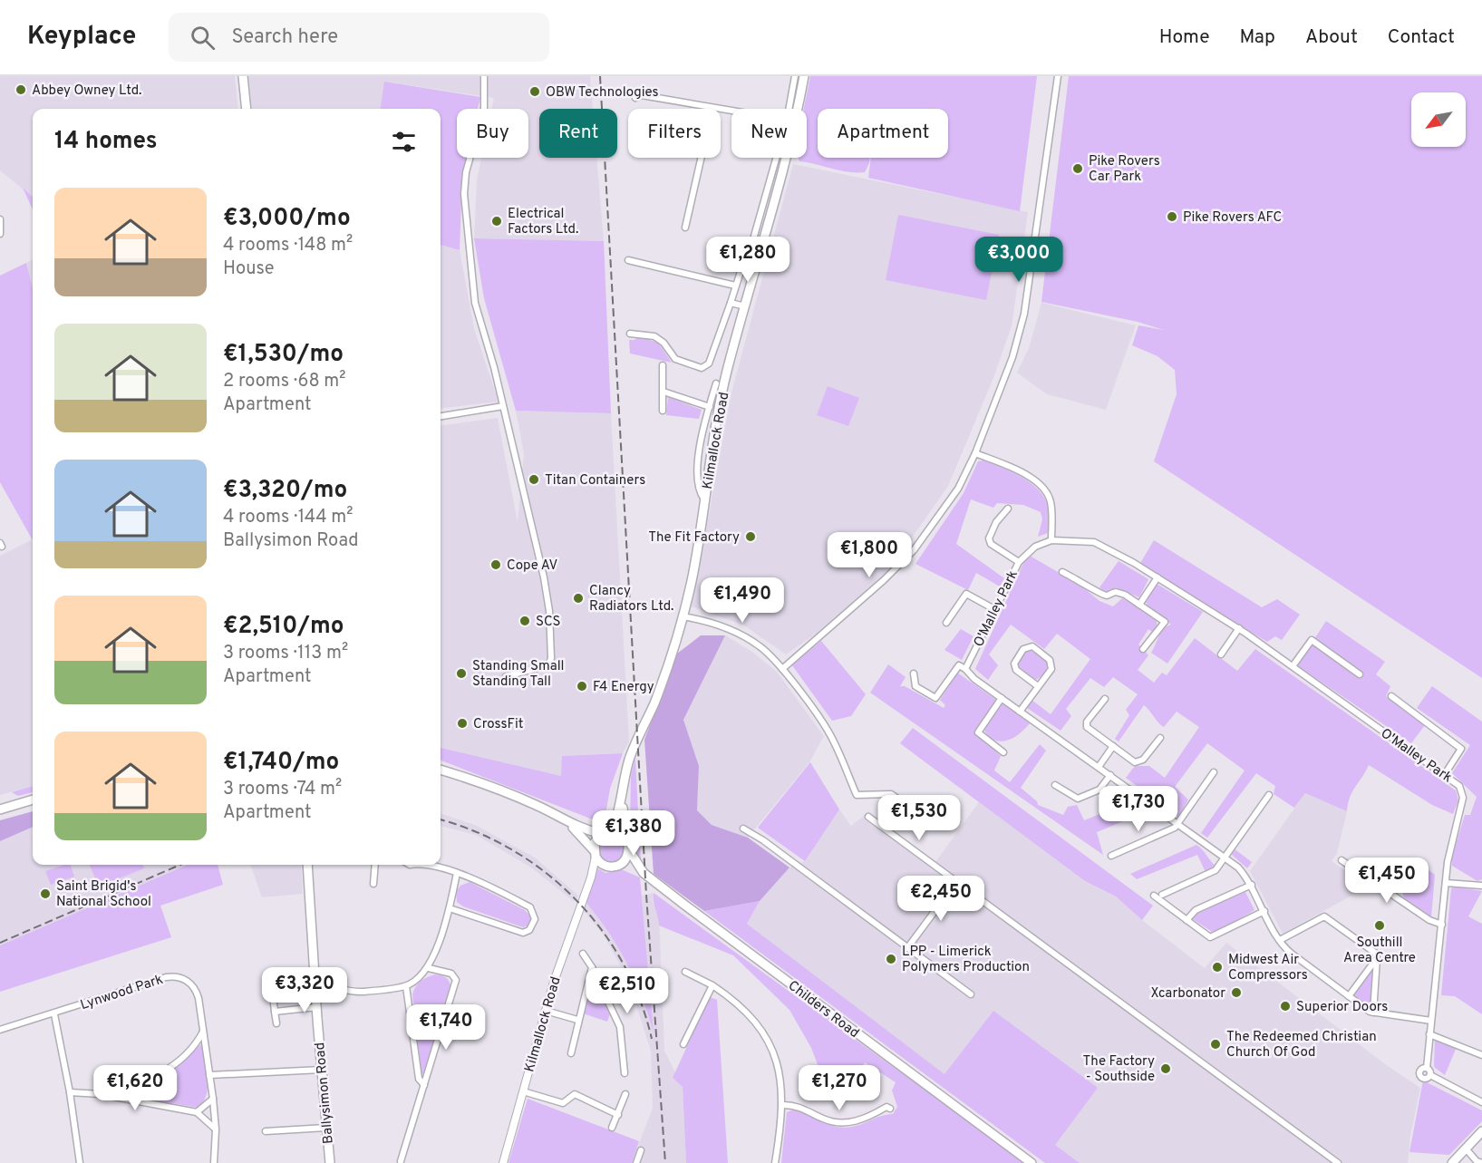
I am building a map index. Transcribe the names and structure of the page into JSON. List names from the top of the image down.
{
  "streets": {
    "main road": ["Kilmallock Road", "Childers Road", "Ballysimon Road"],
    "street": ["O'Malley Park", "Lynwood Park"]
  },
  "crossings": [
    ["Kilmallock Road", "Childers Road"]
  ],
  "places": [
    "Abbey Owney Ltd.",
    "OBW Technologies",
    "Pike Rovers Car Park",
    "Pike Rovers AFC",
    "Electrical Factors Ltd.",
    "Titan Containers",
    "The Fit Factory",
    "Cope AV",
    "Clancy Radiators Ltd.",
    "SCS",
    "Standing Small Standing Tall",
    "F4 Energy",
    "CrossFit",
    "Saint Brigid's National School",
    "Southill Area Centre",
    "LPP - Limerick Polymers Production",
    "Midwest Air Compressors",
    "Xcarbonator",
    "Superior Doors",
    "The Redeemed Christian Church Of God",
    "The Factory - Southside"
  ],
  "north": "bottom left",
  "page": {
    "header": "Keyplace",
    "search": "Search here",
    "nav": [
      "Home",
      "Map",
      "About",
      "Contact"
    ],
    "chip": [
      "Buy",
      "Rent",
      "Filters",
      "New",
      "Apartment"
    ],
    "heading": "14 homes",
    "list": [
      {
        "name": "€3,000/mo",
        "note": "4 rooms · 148 m² · House"
      },
      {
        "name": "€1,530/mo",
        "note": "2 rooms · 68 m² · Apartment"
      },
      {
        "name": "€3,320/mo",
        "note": "4 rooms · 144 m² · Ballysimon Road"
      },
      {
        "name": "€2,510/mo",
        "note": "3 rooms · 113 m² · Apartment"
      },
      {
        "name": "€1,740/mo",
        "note": "3 rooms · 74 m² · Apartment"
      }
    ],
    "price": [
      "€1,280",
      "€3,000",
      "€1,800",
      "€1,490",
      "€1,730",
      "€1,530",
      "€1,380",
      "€1,450",
      "€2,450",
      "€3,320",
      "€2,510",
      "€1,740",
      "€1,620",
      "€1,270"
    ]
  }
}
